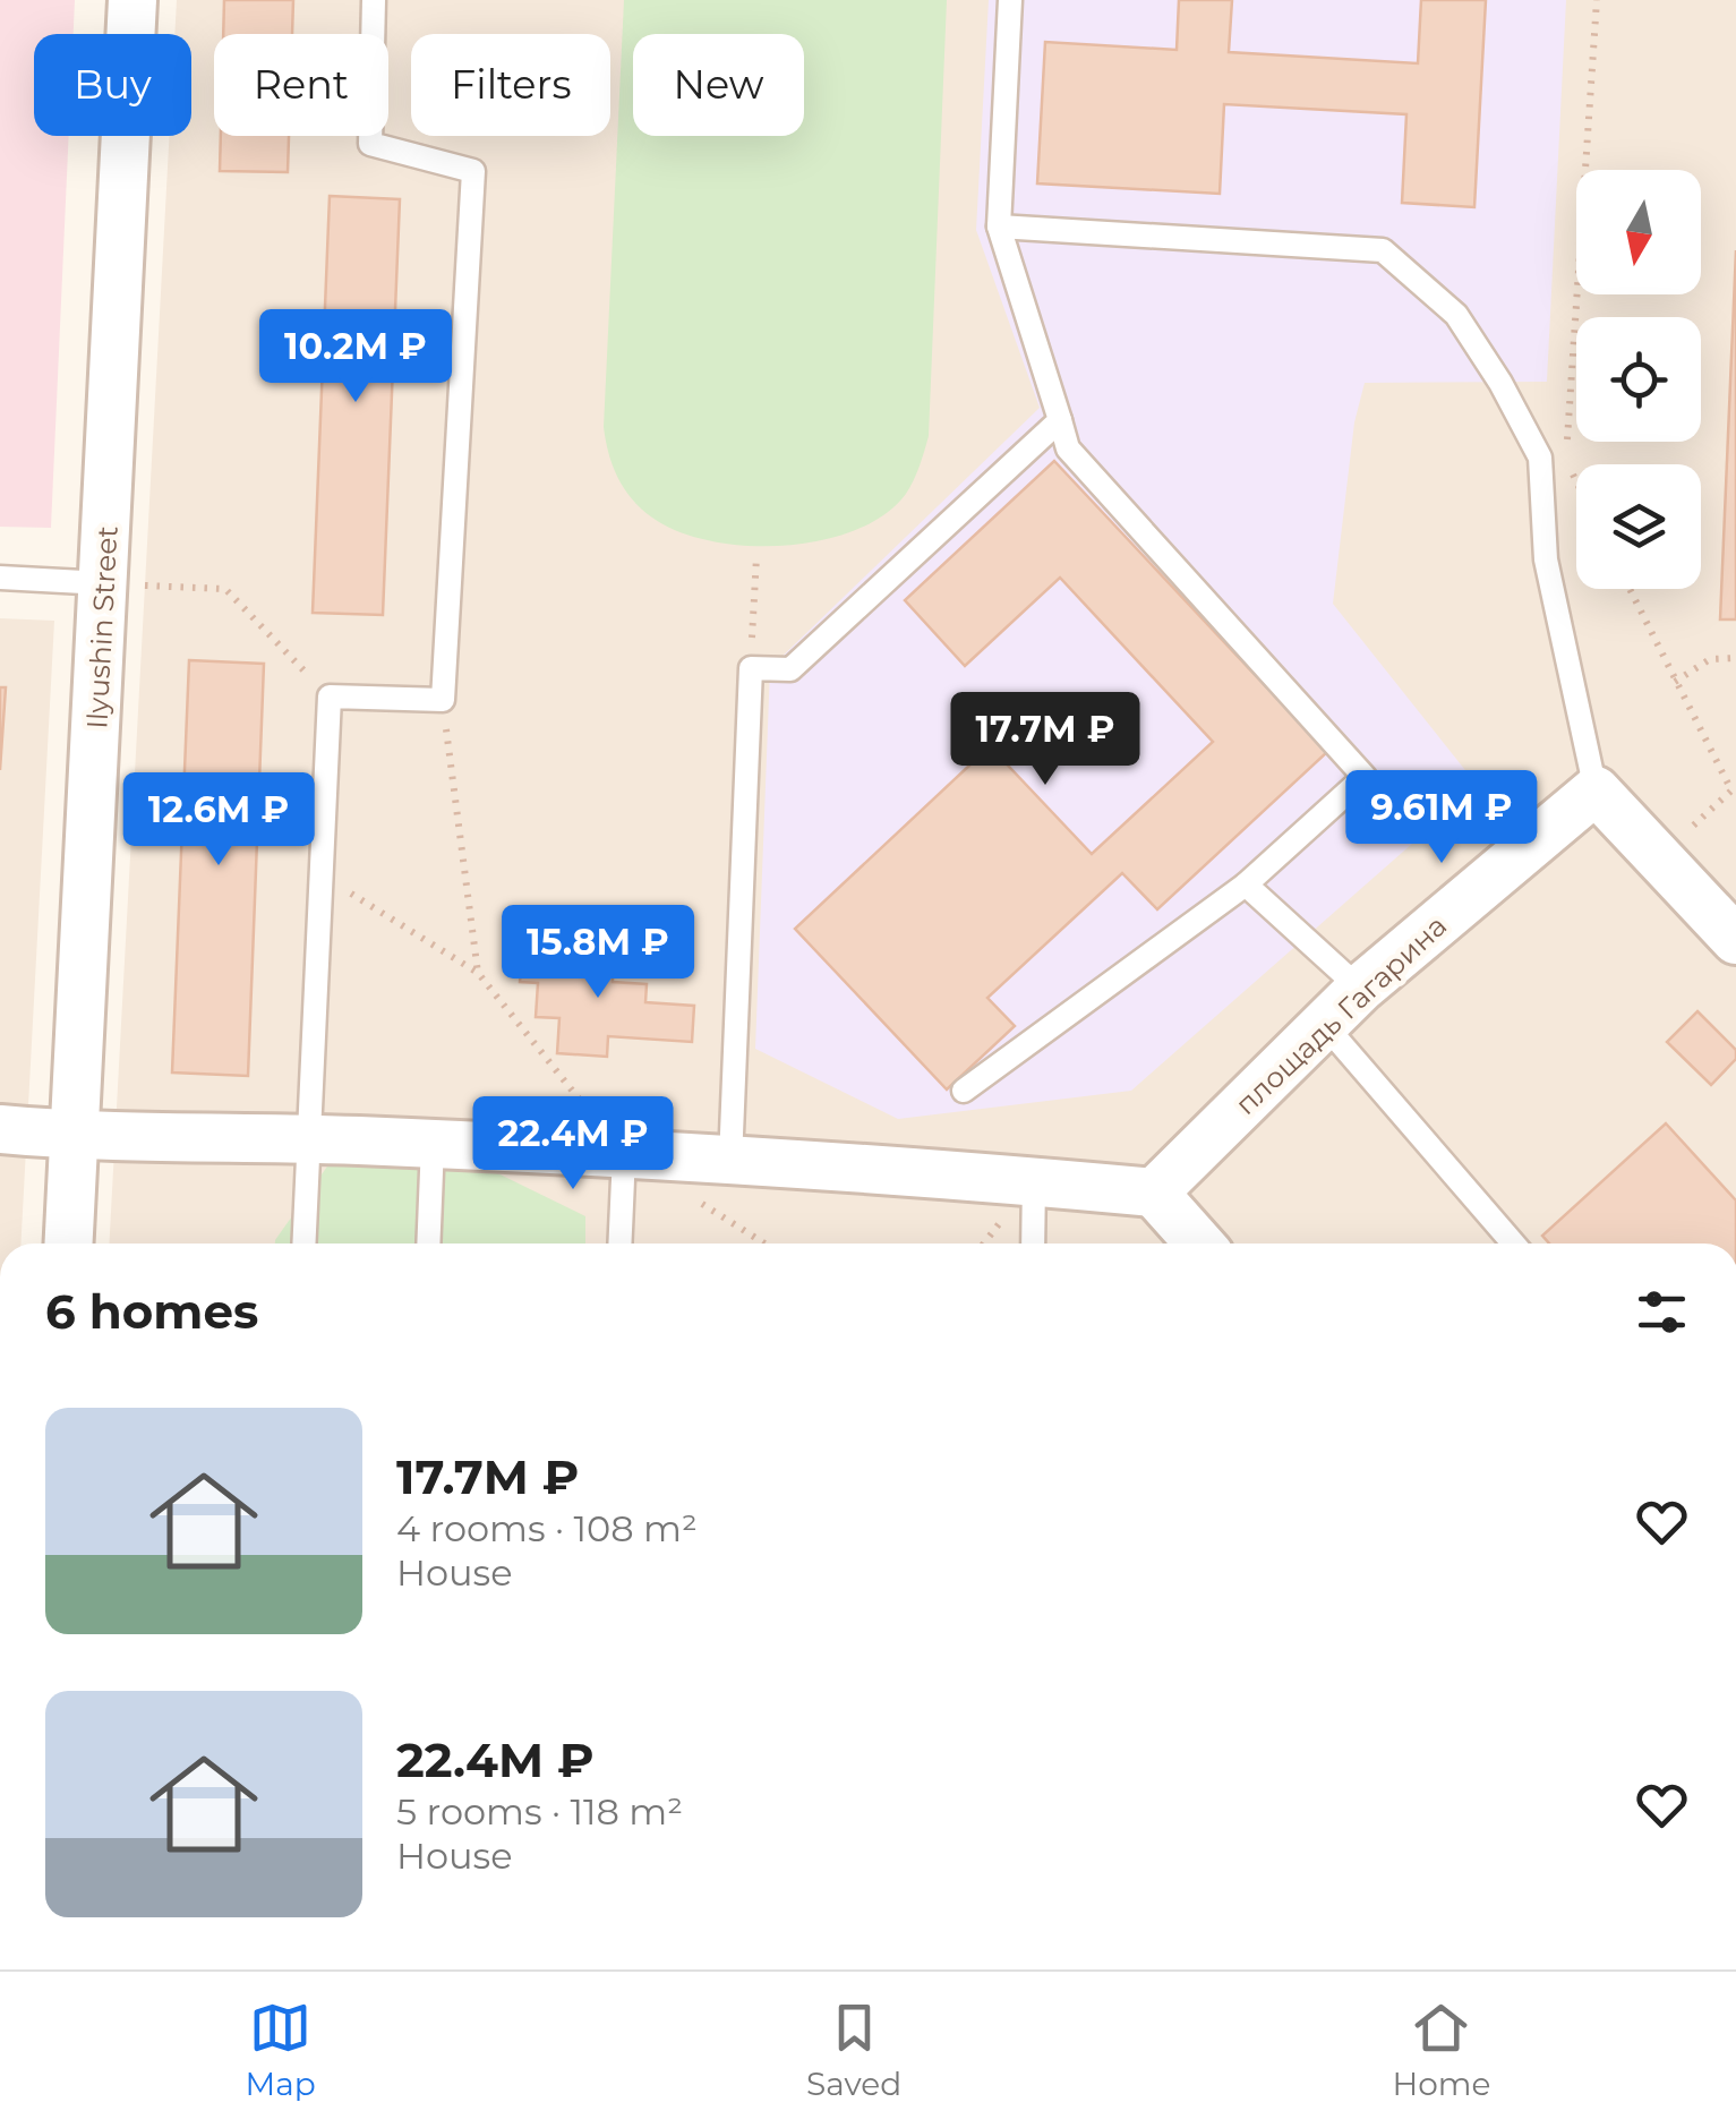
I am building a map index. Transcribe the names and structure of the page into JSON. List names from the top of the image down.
{
  "streets": {
    "street": ["Ilyushin Street", "площадь Гагарина"]
  },
  "north": "bottom",
  "page": {
    "chip": [
      "Buy",
      "Rent",
      "Filters",
      "New"
    ],
    "price": [
      "10.2M ₽",
      "17.7M ₽",
      "9.61M ₽",
      "12.6M ₽",
      "15.8M ₽",
      "22.4M ₽"
    ],
    "heading": "6 homes",
    "list": [
      {
        "name": "17.7M ₽",
        "note": "4 rooms · 108 m² · House"
      },
      {
        "name": "22.4M ₽",
        "note": "5 rooms · 118 m² · House"
      }
    ],
    "tabs": ["Map", "Saved", "Home"]
  }
}
